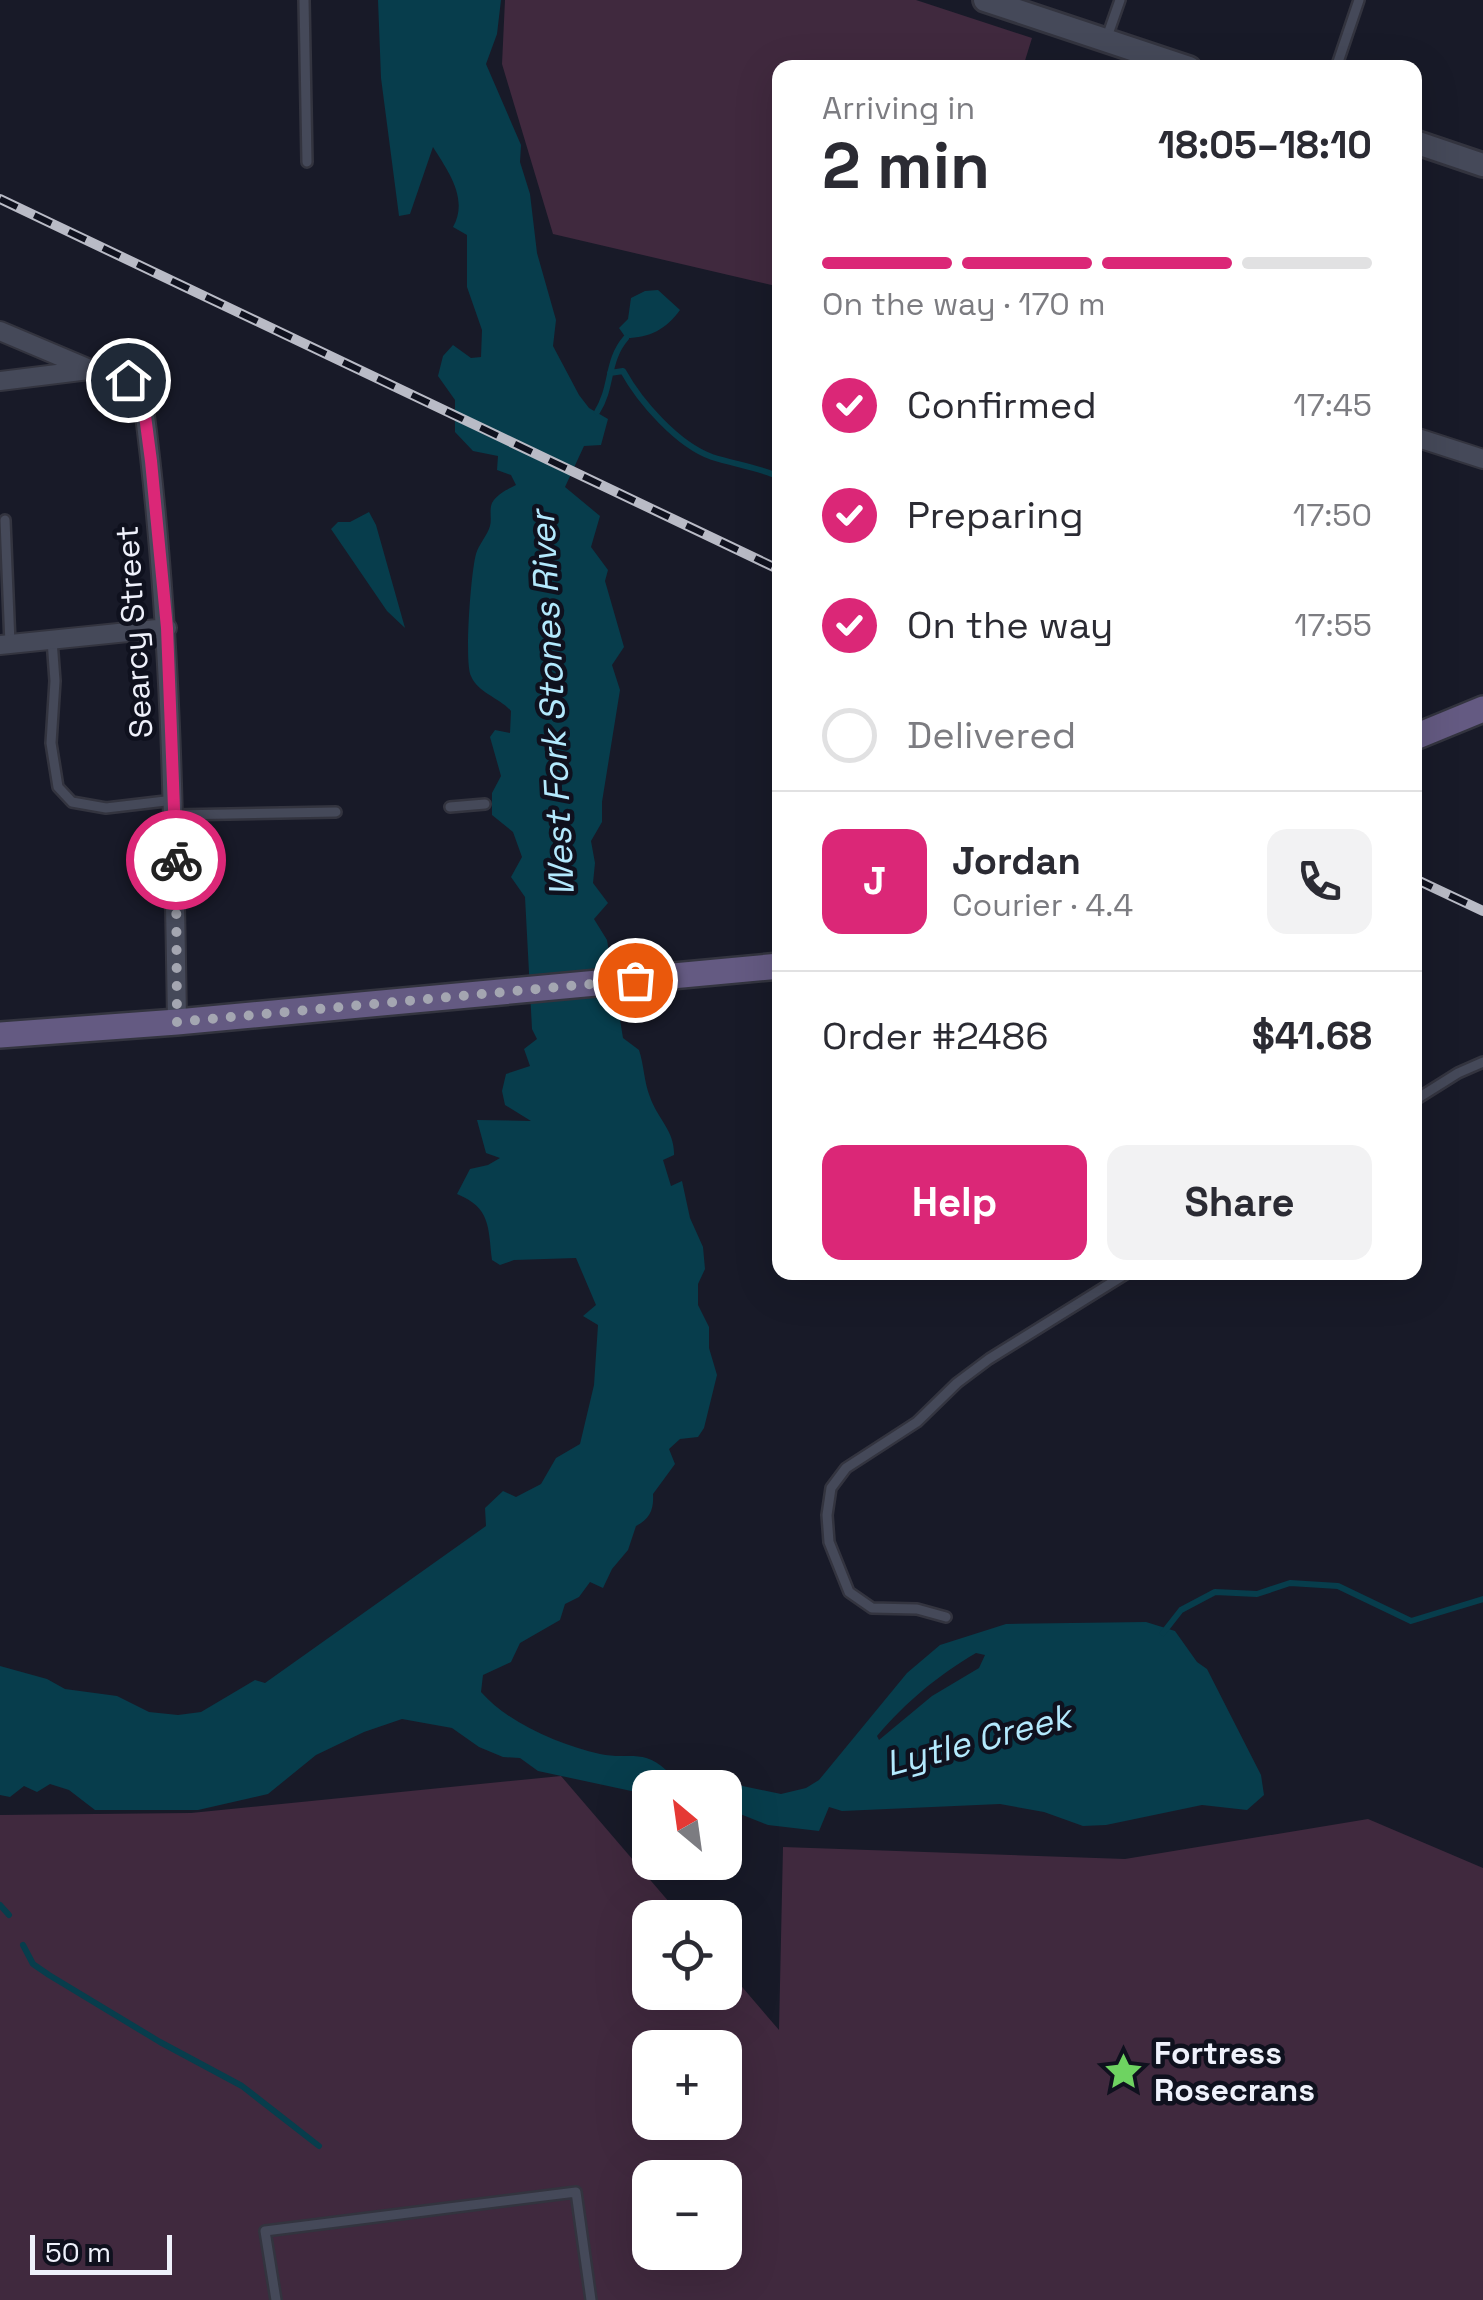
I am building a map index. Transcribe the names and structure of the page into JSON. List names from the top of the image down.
{
  "streets": {
    "street": ["Searcy Street"]
  },
  "water": ["West Fork Stones River", "Lytle Creek"],
  "places": {
    "place": ["Fortress Rosecrans"]
  },
  "scale_bar": "50 m",
  "north": "top left",
  "page": {
    "heading": ["2 min", "Arriving in", "18:05–18:10"],
    "panel": [
      "Jordan",
      "Courier · 4.4",
      "Order #2486",
      "$41.68"
    ],
    "bar": "On the way · 170 m",
    "list": [
      ["Confirmed", "17:45"],
      ["Preparing", "17:50"],
      ["On the way", "17:55"],
      "Delivered"
    ],
    "round": "J",
    "buttons": ["Help", "Share"],
    "map_buttons": ["+", "−"],
    "scale": "50 m"
  }
}
